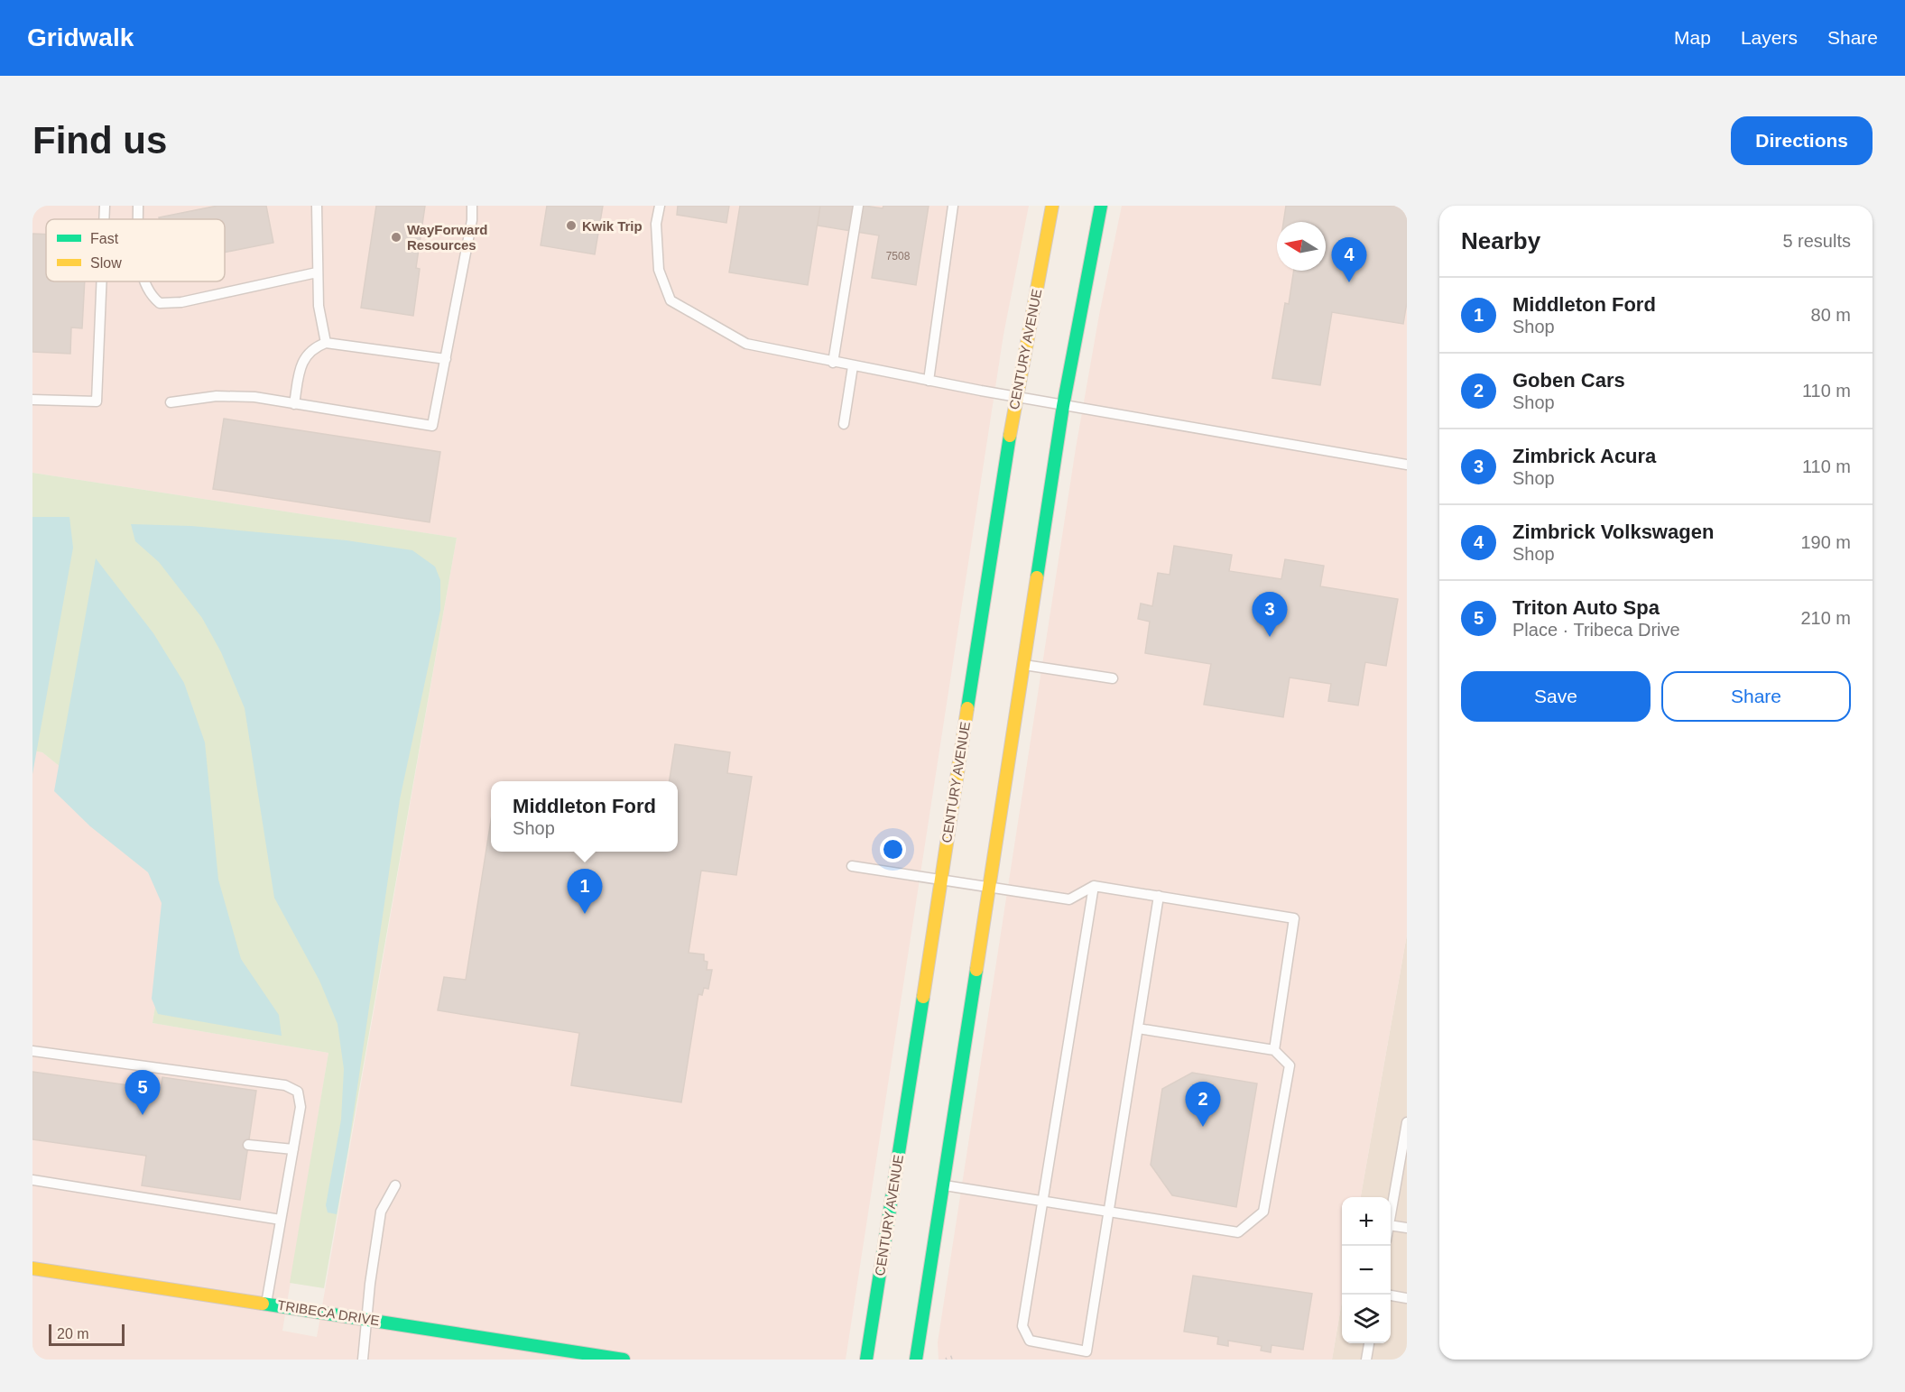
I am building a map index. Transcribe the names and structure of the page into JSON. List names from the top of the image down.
{
  "streets": {
    "main road": ["CENTURY AVENUE", "TRIBECA DRIVE"]
  },
  "places": ["Kwik Trip", "WayForward Resources"],
  "house_numbers": ["7508"],
  "legend": ["Fast", "Slow"],
  "scale_bar": "20 m",
  "north": "left",
  "page": {
    "header": "Gridwalk",
    "nav": ["Map", "Layers", "Share"],
    "buttons": [
      "Directions",
      ["Save", "Share"]
    ],
    "title": "Find us",
    "heading": ["Nearby", "5 results"],
    "pins": [
      "4",
      "3",
      "1",
      "5",
      "2"
    ],
    "list": [
      {
        "mark": "1",
        "name": "Middleton Ford",
        "note": "Shop",
        "value": "80 m"
      },
      {
        "mark": "2",
        "name": "Goben Cars",
        "note": "Shop",
        "value": "110 m"
      },
      {
        "mark": "3",
        "name": "Zimbrick Acura",
        "note": "Shop",
        "value": "110 m"
      },
      {
        "mark": "4",
        "name": "Zimbrick Volkswagen",
        "note": "Shop",
        "value": "190 m"
      },
      {
        "mark": "5",
        "name": "Triton Auto Spa",
        "note": "Place · Tribeca Drive",
        "value": "210 m"
      }
    ],
    "popup": ["Middleton Ford", "Shop"],
    "map_buttons": ["+", "−"],
    "scale": "20 m"
  }
}
